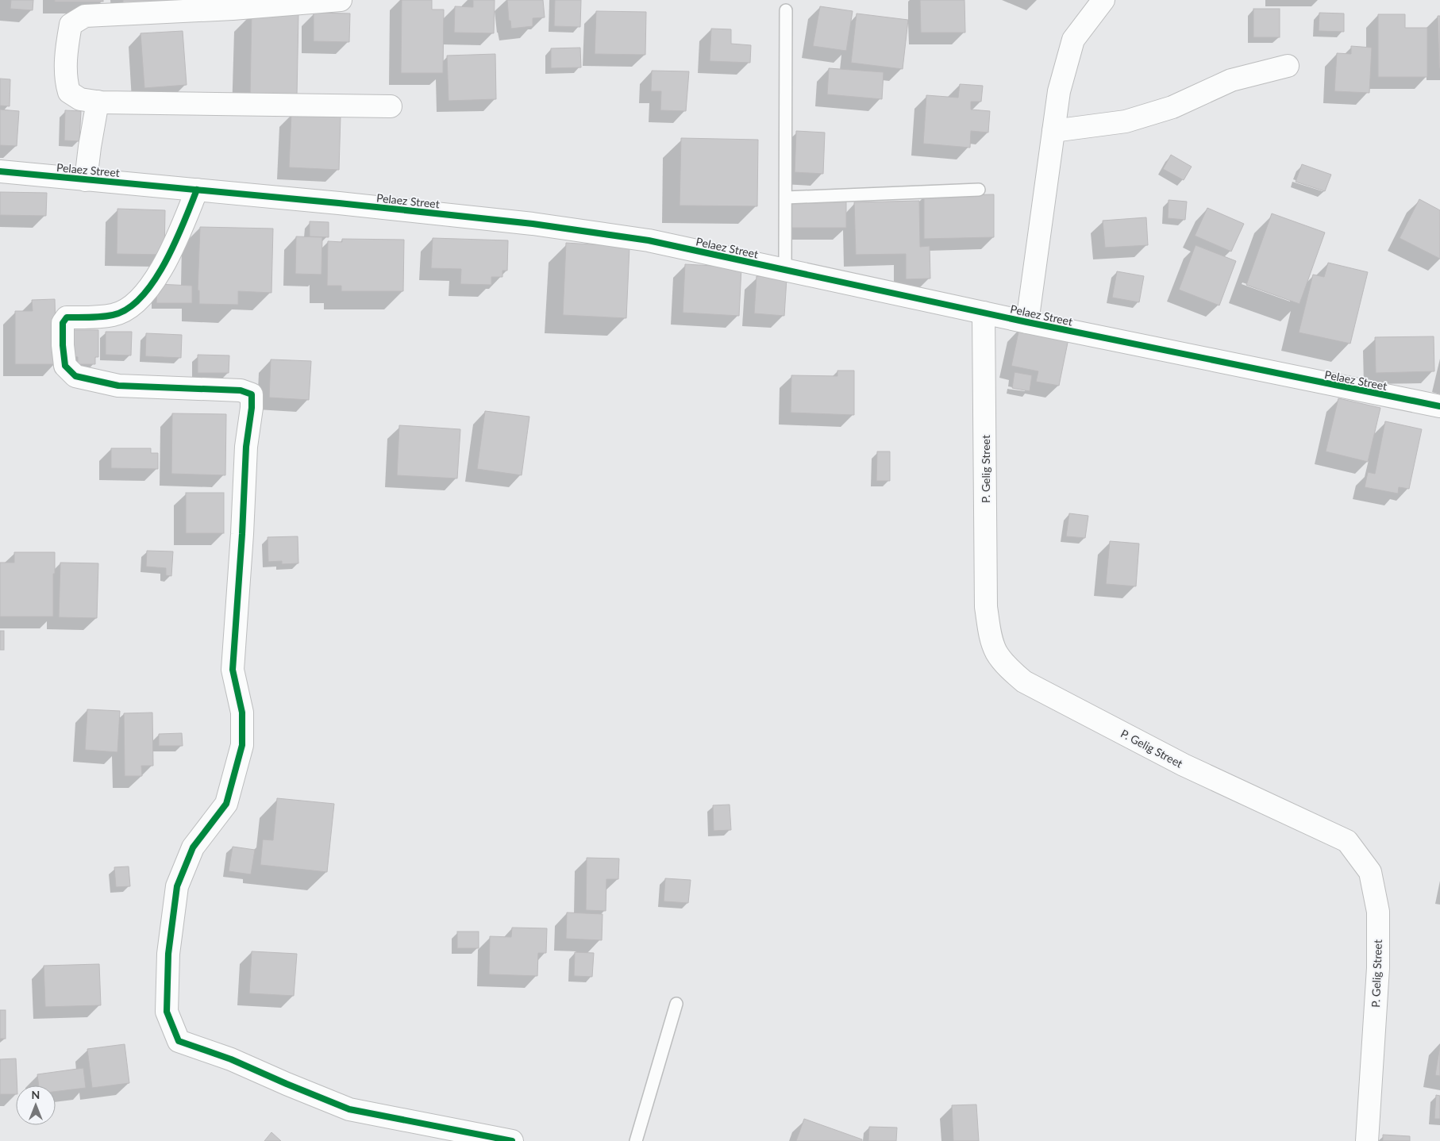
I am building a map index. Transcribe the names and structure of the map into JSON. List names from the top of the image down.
{
  "streets": {
    "street": ["Pelaez Street", "P. Gelig Street"]
  },
  "crossings": [
    ["Pelaez Street", "P. Gelig Street"]
  ],
  "north": "top"
}
